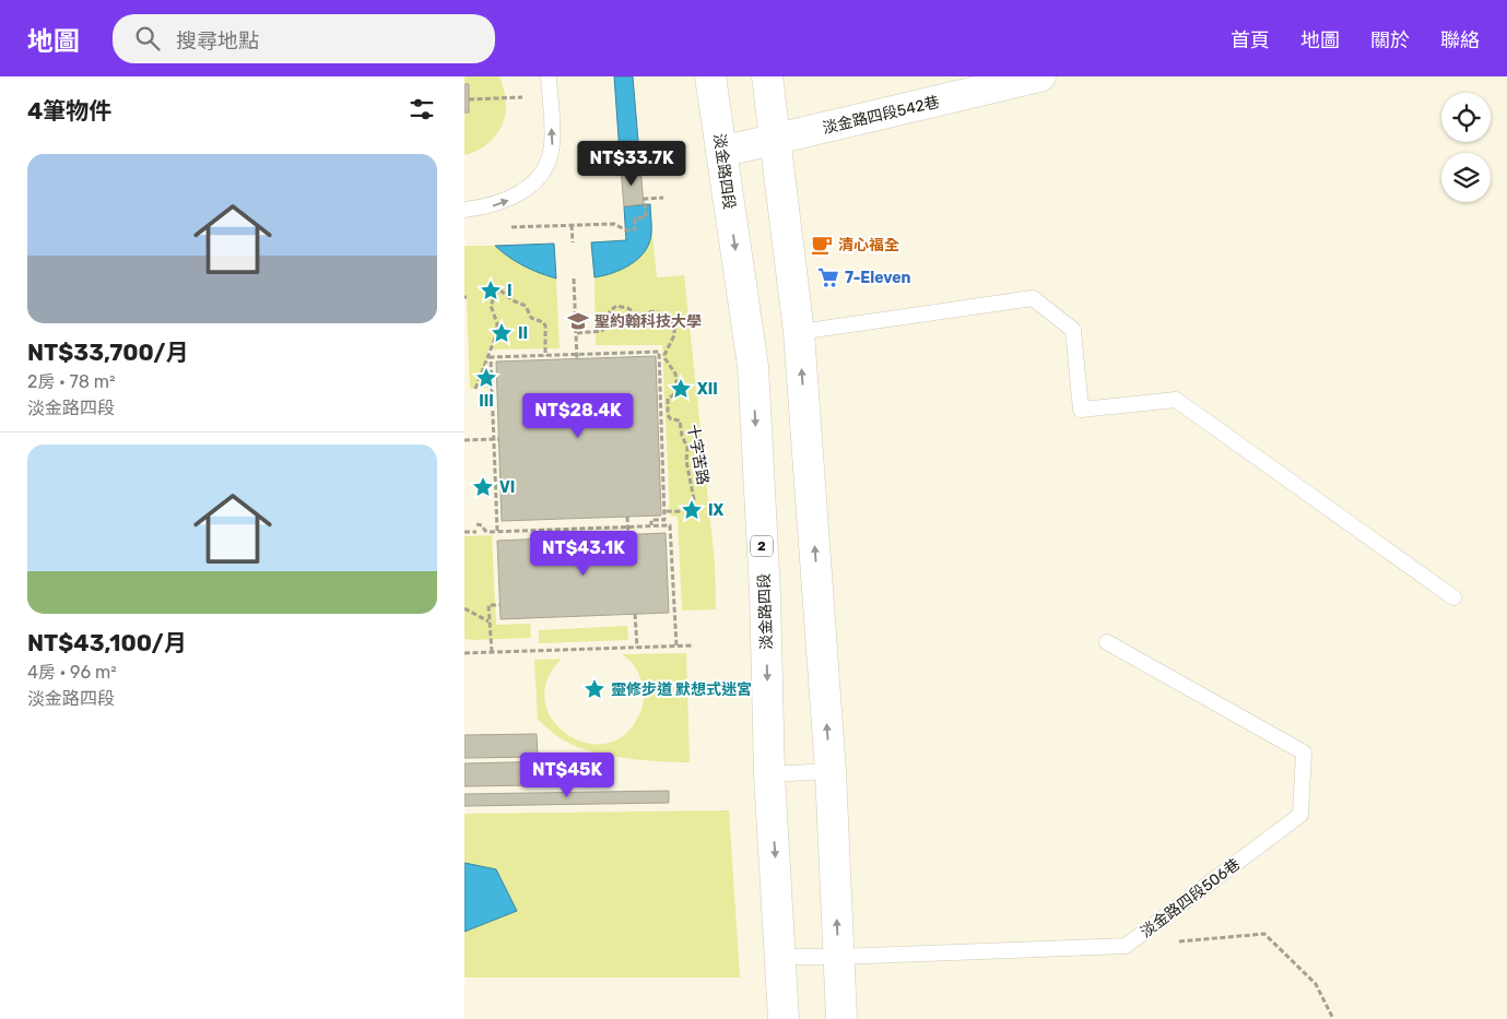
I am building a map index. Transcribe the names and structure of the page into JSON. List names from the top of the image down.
{
  "streets": {
    "main road": ["淡金路四段542巷", "淡金路四段", "2"],
    "lane": ["淡金路四段506巷"],
    "path": ["十字苦路"]
  },
  "crossings": [
    ["淡金路四段542巷", "淡金路四段"],
    ["淡金路四段", "淡金路四段506巷"]
  ],
  "places": {
    "cafe": ["清心福全"],
    "supermarket": ["7-Eleven"],
    "place": [
      "I",
      "II",
      "III",
      "XII",
      "VI",
      "IX",
      "靈修步道 默想式迷宮"
    ],
    "school or university": ["聖約翰科技大學"]
  },
  "page": {
    "header": "地圖",
    "search": "搜尋地點",
    "nav": [
      "首頁",
      "地圖",
      "關於",
      "聯絡"
    ],
    "heading": "4筆物件",
    "price": [
      "NT$33.7K",
      "NT$28.4K",
      "NT$43.1K",
      "NT$45K"
    ],
    "list": [
      {
        "name": "NT$33,700/月",
        "note": "2房 · 78 m² · 淡金路四段"
      },
      {
        "name": "NT$43,100/月",
        "note": "4房 · 96 m² · 淡金路四段"
      }
    ]
  }
}
